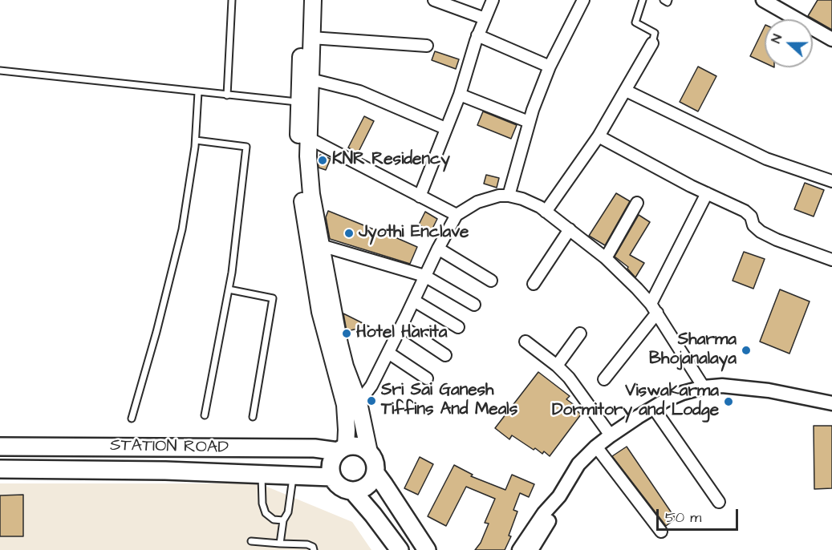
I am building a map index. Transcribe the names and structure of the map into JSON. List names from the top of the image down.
{
  "streets": {
    "main road": ["STATION ROAD"]
  },
  "places": [
    "KNR Residency",
    "Jyothi Enclave",
    "Hotel Harita",
    "Sharma Bhojanalaya",
    "Sri Sai Ganesh Tiffins And Meals",
    "Viswakarma Dormitory and Lodge"
  ],
  "scale_bar": "50 m",
  "north": "left"
}
